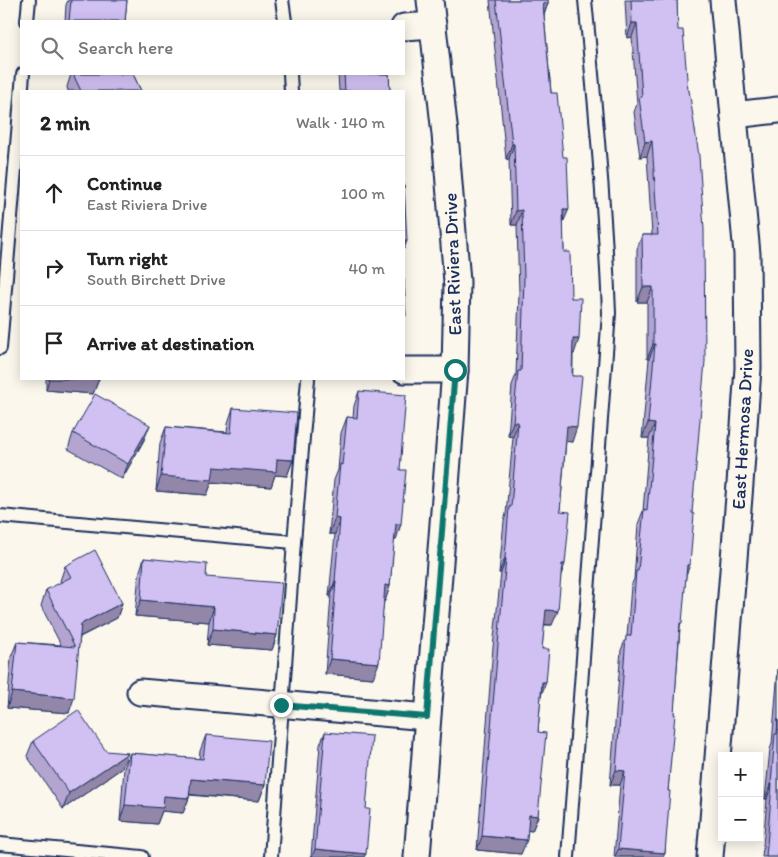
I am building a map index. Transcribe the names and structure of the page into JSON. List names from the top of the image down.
{
  "streets": {
    "street": ["East Riviera Drive", "East Hermosa Drive"]
  },
  "page": {
    "search": "Search here",
    "heading": ["2 min", "Walk · 140 m"],
    "list": [
      ["Continue", "East Riviera Drive", "100 m"],
      ["Turn right", "South Birchett Drive", "40 m"],
      "Arrive at destination"
    ],
    "map_buttons": ["+", "−"]
  }
}
